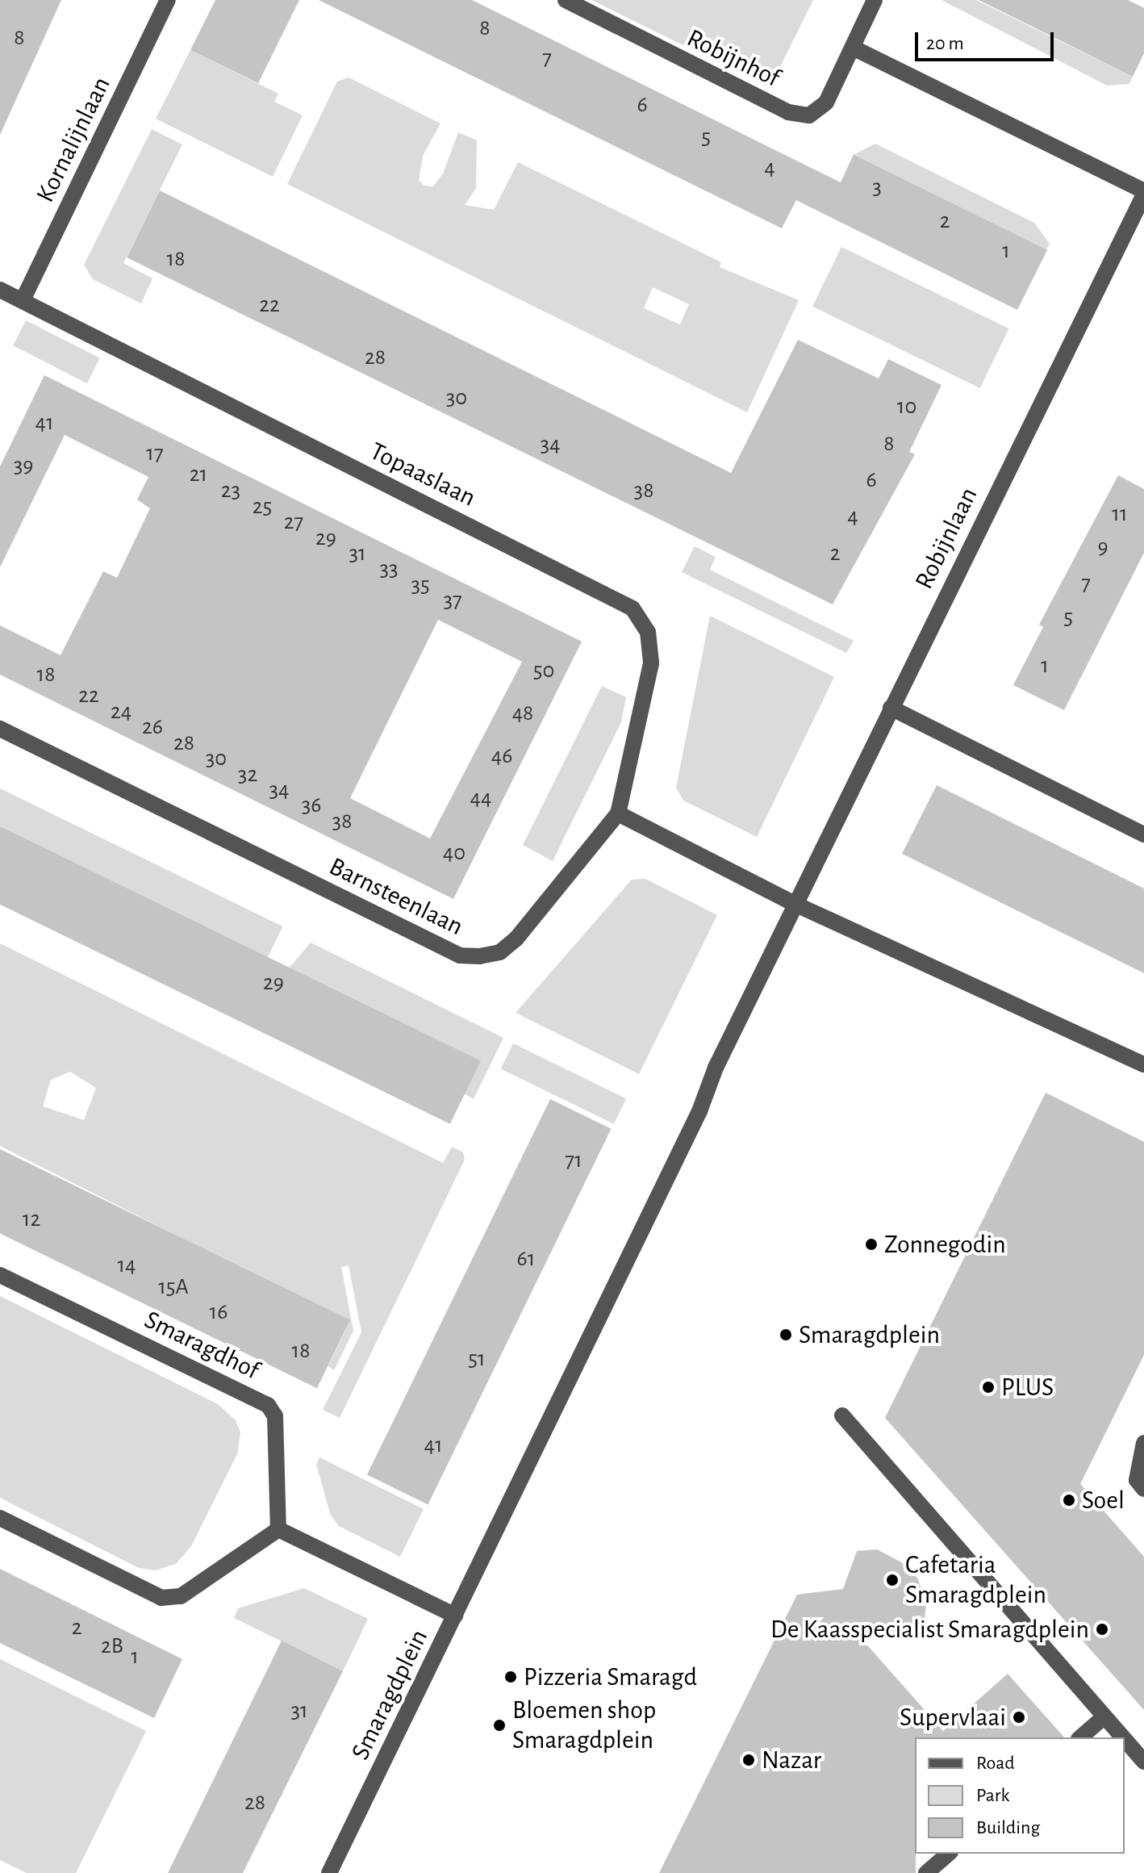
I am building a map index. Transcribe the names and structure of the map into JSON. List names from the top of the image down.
{
  "streets": {
    "street": [
      "Robijnhof",
      "Kornalijnlaan",
      "Topaaslaan",
      "Robijnlaan",
      "Barnsteenlaan",
      "Smaragdhof",
      "Smaragdplein"
    ]
  },
  "crossings": [
    ["Kornalijnlaan", "Topaaslaan"],
    ["Topaaslaan", "Barnsteenlaan"],
    ["Robijnlaan", "Smaragdplein"]
  ],
  "places": [
    "Zonnegodin",
    "Smaragdplein",
    "PLUS",
    "Soel",
    "Cafetaria Smaragdplein",
    "De Kaasspecialist Smaragdplein",
    "Pizzeria Smaragd",
    "Supervlaai",
    "Bloemen shop Smaragdplein",
    "Nazar"
  ],
  "house_numbers": [
    "8",
    "8",
    "7",
    "6",
    "5",
    "4",
    "3",
    "2",
    "1",
    "18",
    "22",
    "28",
    "30",
    "10",
    "41",
    "8",
    "34",
    "17",
    "39",
    "21",
    "6",
    "23",
    "38",
    "25",
    "11",
    "4",
    "27",
    "29",
    "9",
    "31",
    "2",
    "33",
    "7",
    "35",
    "37",
    "5",
    "1",
    "50",
    "18",
    "22",
    "24",
    "48",
    "26",
    "28",
    "46",
    "30",
    "32",
    "34",
    "44",
    "36",
    "38",
    "40",
    "29",
    "71",
    "12",
    "61",
    "14",
    "15A",
    "16",
    "18",
    "51",
    "41",
    "2",
    "2B",
    "1",
    "31",
    "28"
  ],
  "legend": ["Road", "Park", "Building"],
  "scale_bar": "20 m"
}
